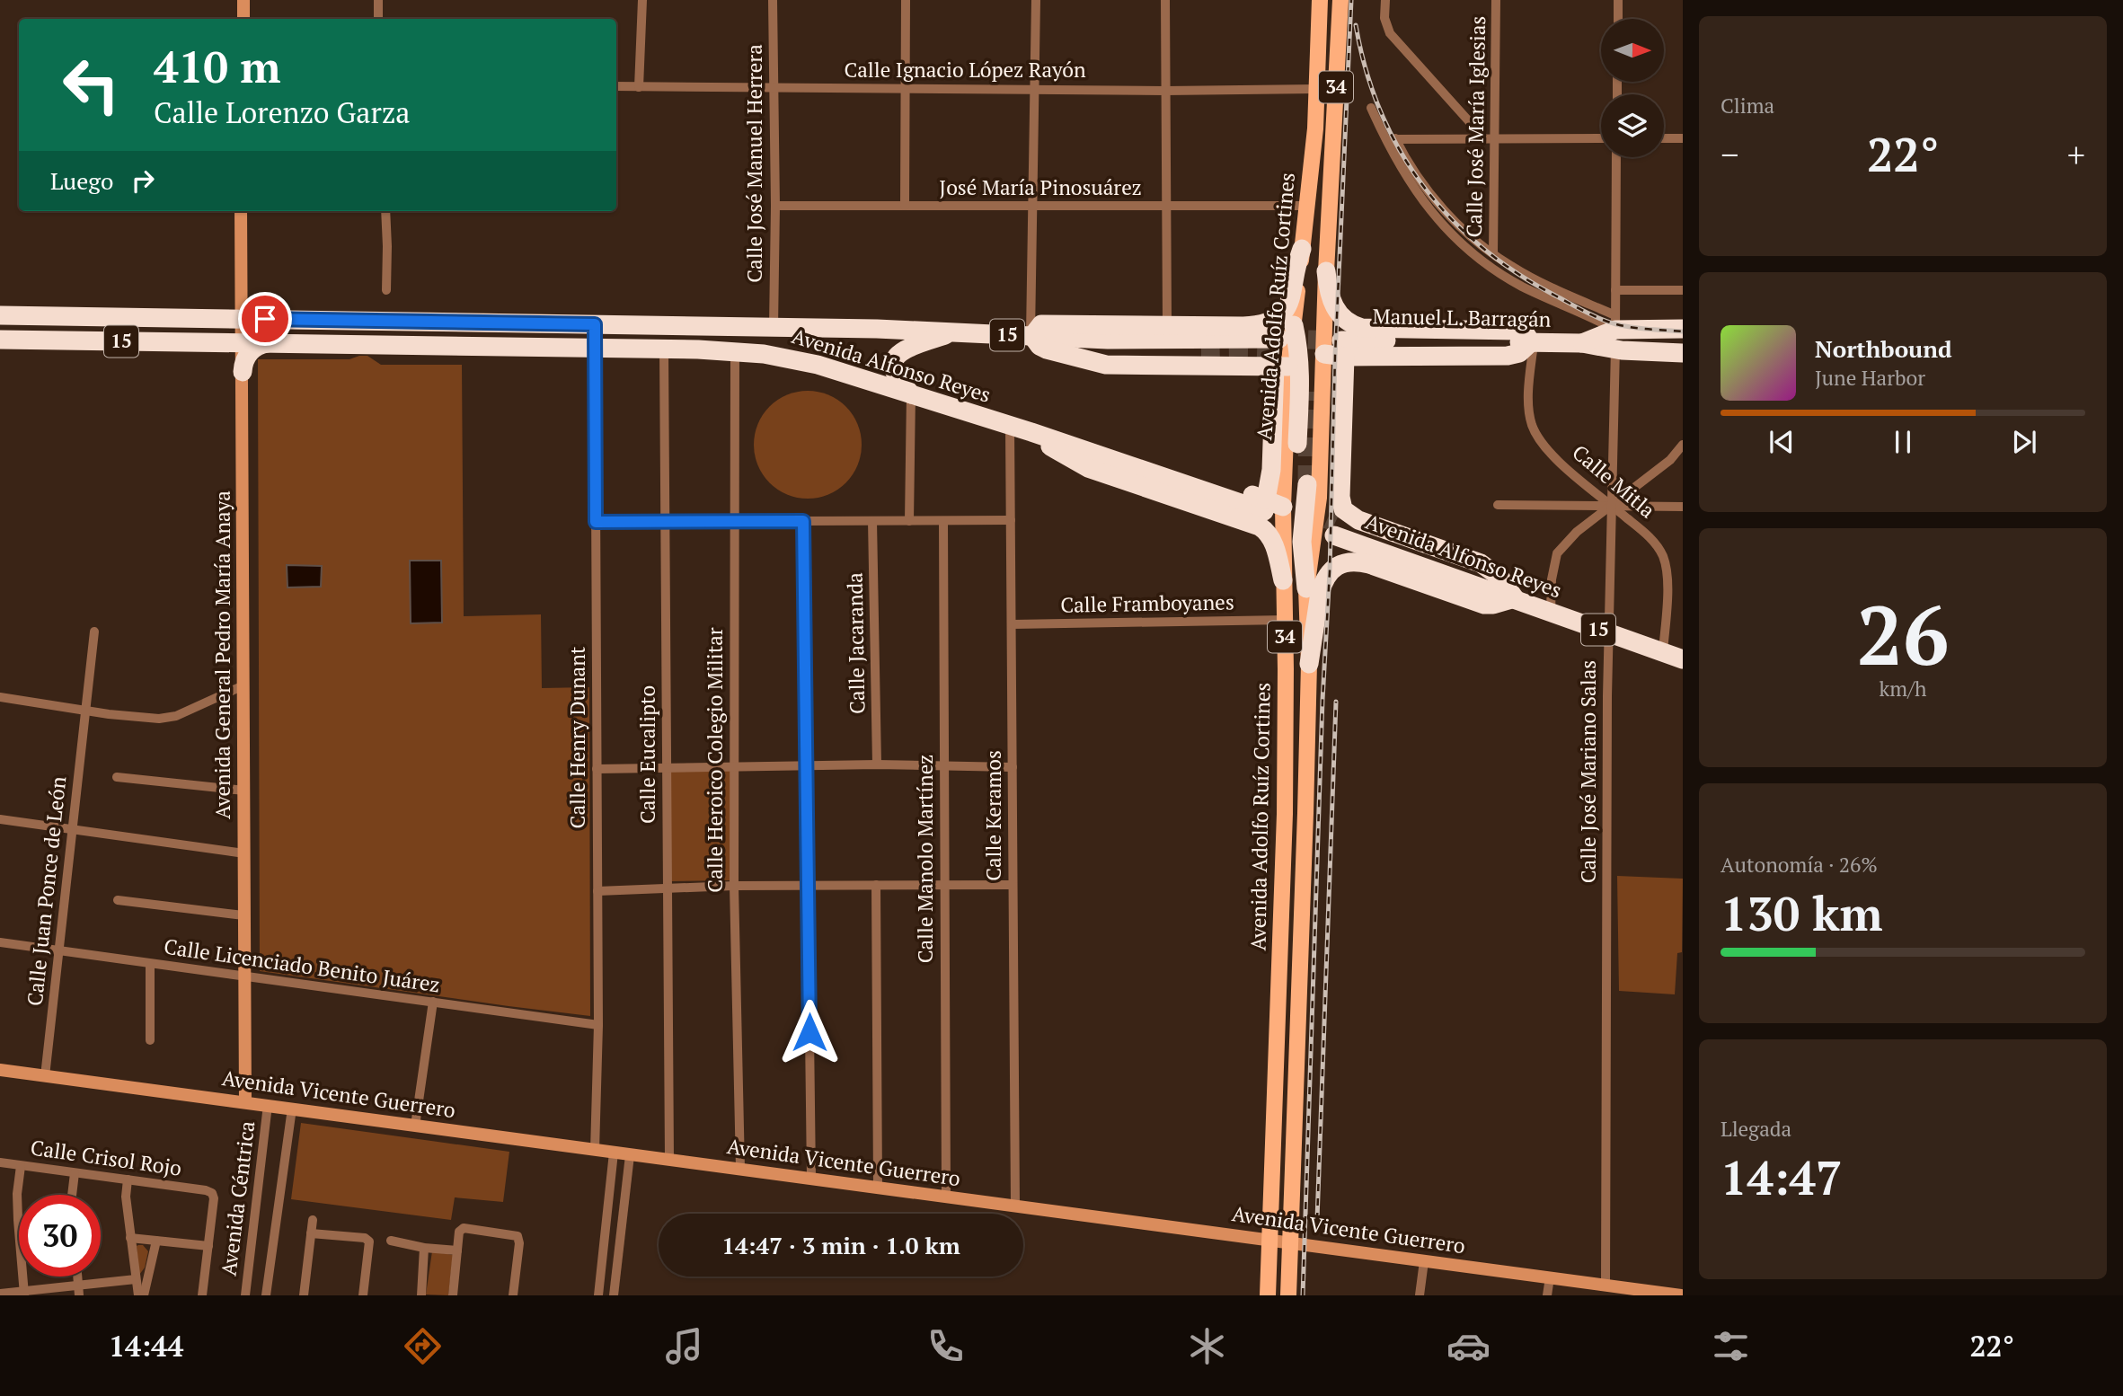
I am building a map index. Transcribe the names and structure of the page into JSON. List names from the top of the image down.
{
  "streets": {
    "highway": ["Manuel L. Barragán", "15", "Avenida Alfonso Reyes"],
    "main road": [
      "34",
      "Avenida Adolfo Ruíz Cortines",
      "Avenida General Pedro María Anaya",
      "Avenida Vicente Guerrero"
    ],
    "street": [
      "Calle Ignacio López Rayón",
      "Calle José María Iglesias",
      "Calle José Manuel Herrera",
      "José María Pinosuárez",
      "Calle Mitla",
      "Calle Framboyanes",
      "Calle Jacaranda",
      "Calle Henry Dunant",
      "Calle Eucalipto",
      "Calle Heroico Colegio Militar",
      "Calle José Mariano Salas",
      "Calle Keramos",
      "Calle Manolo Martínez",
      "Calle Juan Ponce de León",
      "Calle Licenciado Benito Juárez",
      "Calle Crisol Rojo",
      "Avenida Céntrica"
    ]
  },
  "crossings": [
    ["Calle Ignacio López Rayón", "Calle José Manuel Herrera"],
    ["Calle Ignacio López Rayón", "Avenida Adolfo Ruíz Cortines"],
    ["Calle José Manuel Herrera", "José María Pinosuárez"],
    ["Calle José Manuel Herrera", "15"],
    ["José María Pinosuárez", "Avenida Adolfo Ruíz Cortines"],
    ["Avenida Adolfo Ruíz Cortines", "Calle Framboyanes"],
    ["Avenida Adolfo Ruíz Cortines", "Avenida Vicente Guerrero"],
    ["Manuel L. Barragán", "Calle Mitla"],
    ["Manuel L. Barragán", "Calle José Mariano Salas"],
    ["15", "Avenida General Pedro María Anaya"],
    ["15", "Calle Henry Dunant"],
    ["Avenida Alfonso Reyes", "Calle Mitla"],
    ["Avenida Alfonso Reyes", "Avenida General Pedro María Anaya"],
    ["Avenida Alfonso Reyes", "Calle Henry Dunant"],
    ["Avenida Alfonso Reyes", "Calle Eucalipto"],
    ["Avenida Alfonso Reyes", "Calle Heroico Colegio Militar"],
    ["Avenida Alfonso Reyes", "Calle José Mariano Salas"],
    ["Avenida Alfonso Reyes", "Calle Keramos"],
    ["Calle Mitla", "Calle José Mariano Salas"],
    ["Calle Framboyanes", "Calle Keramos"],
    ["Avenida General Pedro María Anaya", "Calle Licenciado Benito Juárez"],
    ["Avenida General Pedro María Anaya", "Avenida Vicente Guerrero"],
    ["Calle Henry Dunant", "Calle Licenciado Benito Juárez"],
    ["Calle Henry Dunant", "Avenida Vicente Guerrero"],
    ["Calle Eucalipto", "Avenida Vicente Guerrero"],
    ["Calle Heroico Colegio Militar", "Avenida Vicente Guerrero"],
    ["Calle José Mariano Salas", "Avenida Vicente Guerrero"],
    ["Calle Keramos", "Avenida Vicente Guerrero"],
    ["Calle Manolo Martínez", "Avenida Vicente Guerrero"],
    ["Calle Juan Ponce de León", "Calle Licenciado Benito Juárez"],
    ["Calle Juan Ponce de León", "Avenida Vicente Guerrero"],
    ["Avenida Vicente Guerrero", "Avenida Céntrica"]
  ],
  "north": "right",
  "page": {
    "tile": [
      "Clima",
      ["26", "km/h"],
      ["Autonomía · 26%", "130 km"],
      ["Llegada", "14:47"]
    ],
    "turn": ["410 m", "Calle Lorenzo Garza"],
    "heat": ["−", "22°", "+"],
    "then": "Luego",
    "song": ["Northbound", "June Harbor"],
    "limit": "30",
    "trip": "14:47 · 3 min · 1.0 km",
    "tabs": ["14:44", "22°"]
  }
}
